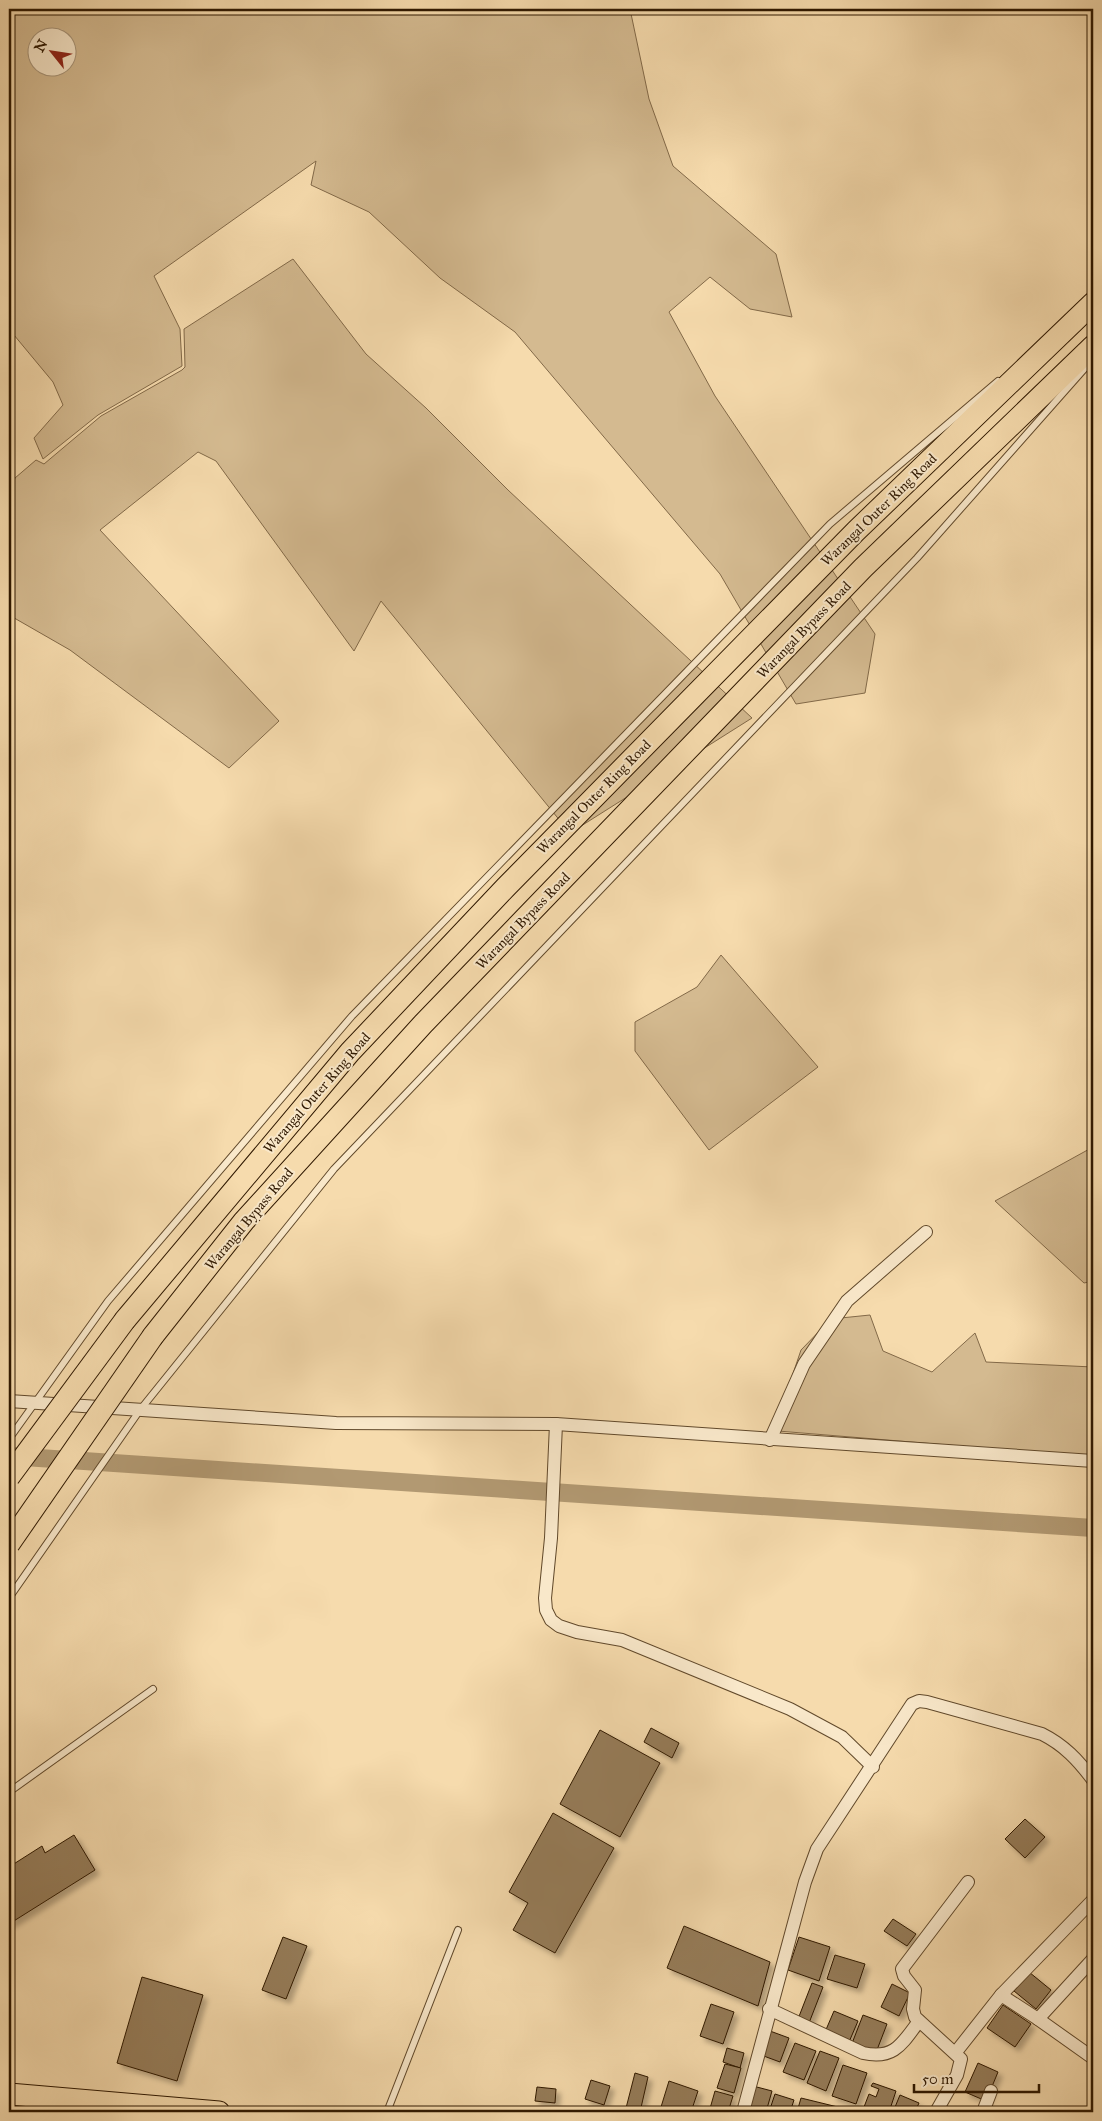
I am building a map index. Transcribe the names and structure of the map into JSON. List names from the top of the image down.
{
  "streets": {
    "highway": ["Warangal Outer Ring Road", "Warangal Bypass Road"]
  },
  "scale_bar": "50 m",
  "north": "top left"
}
